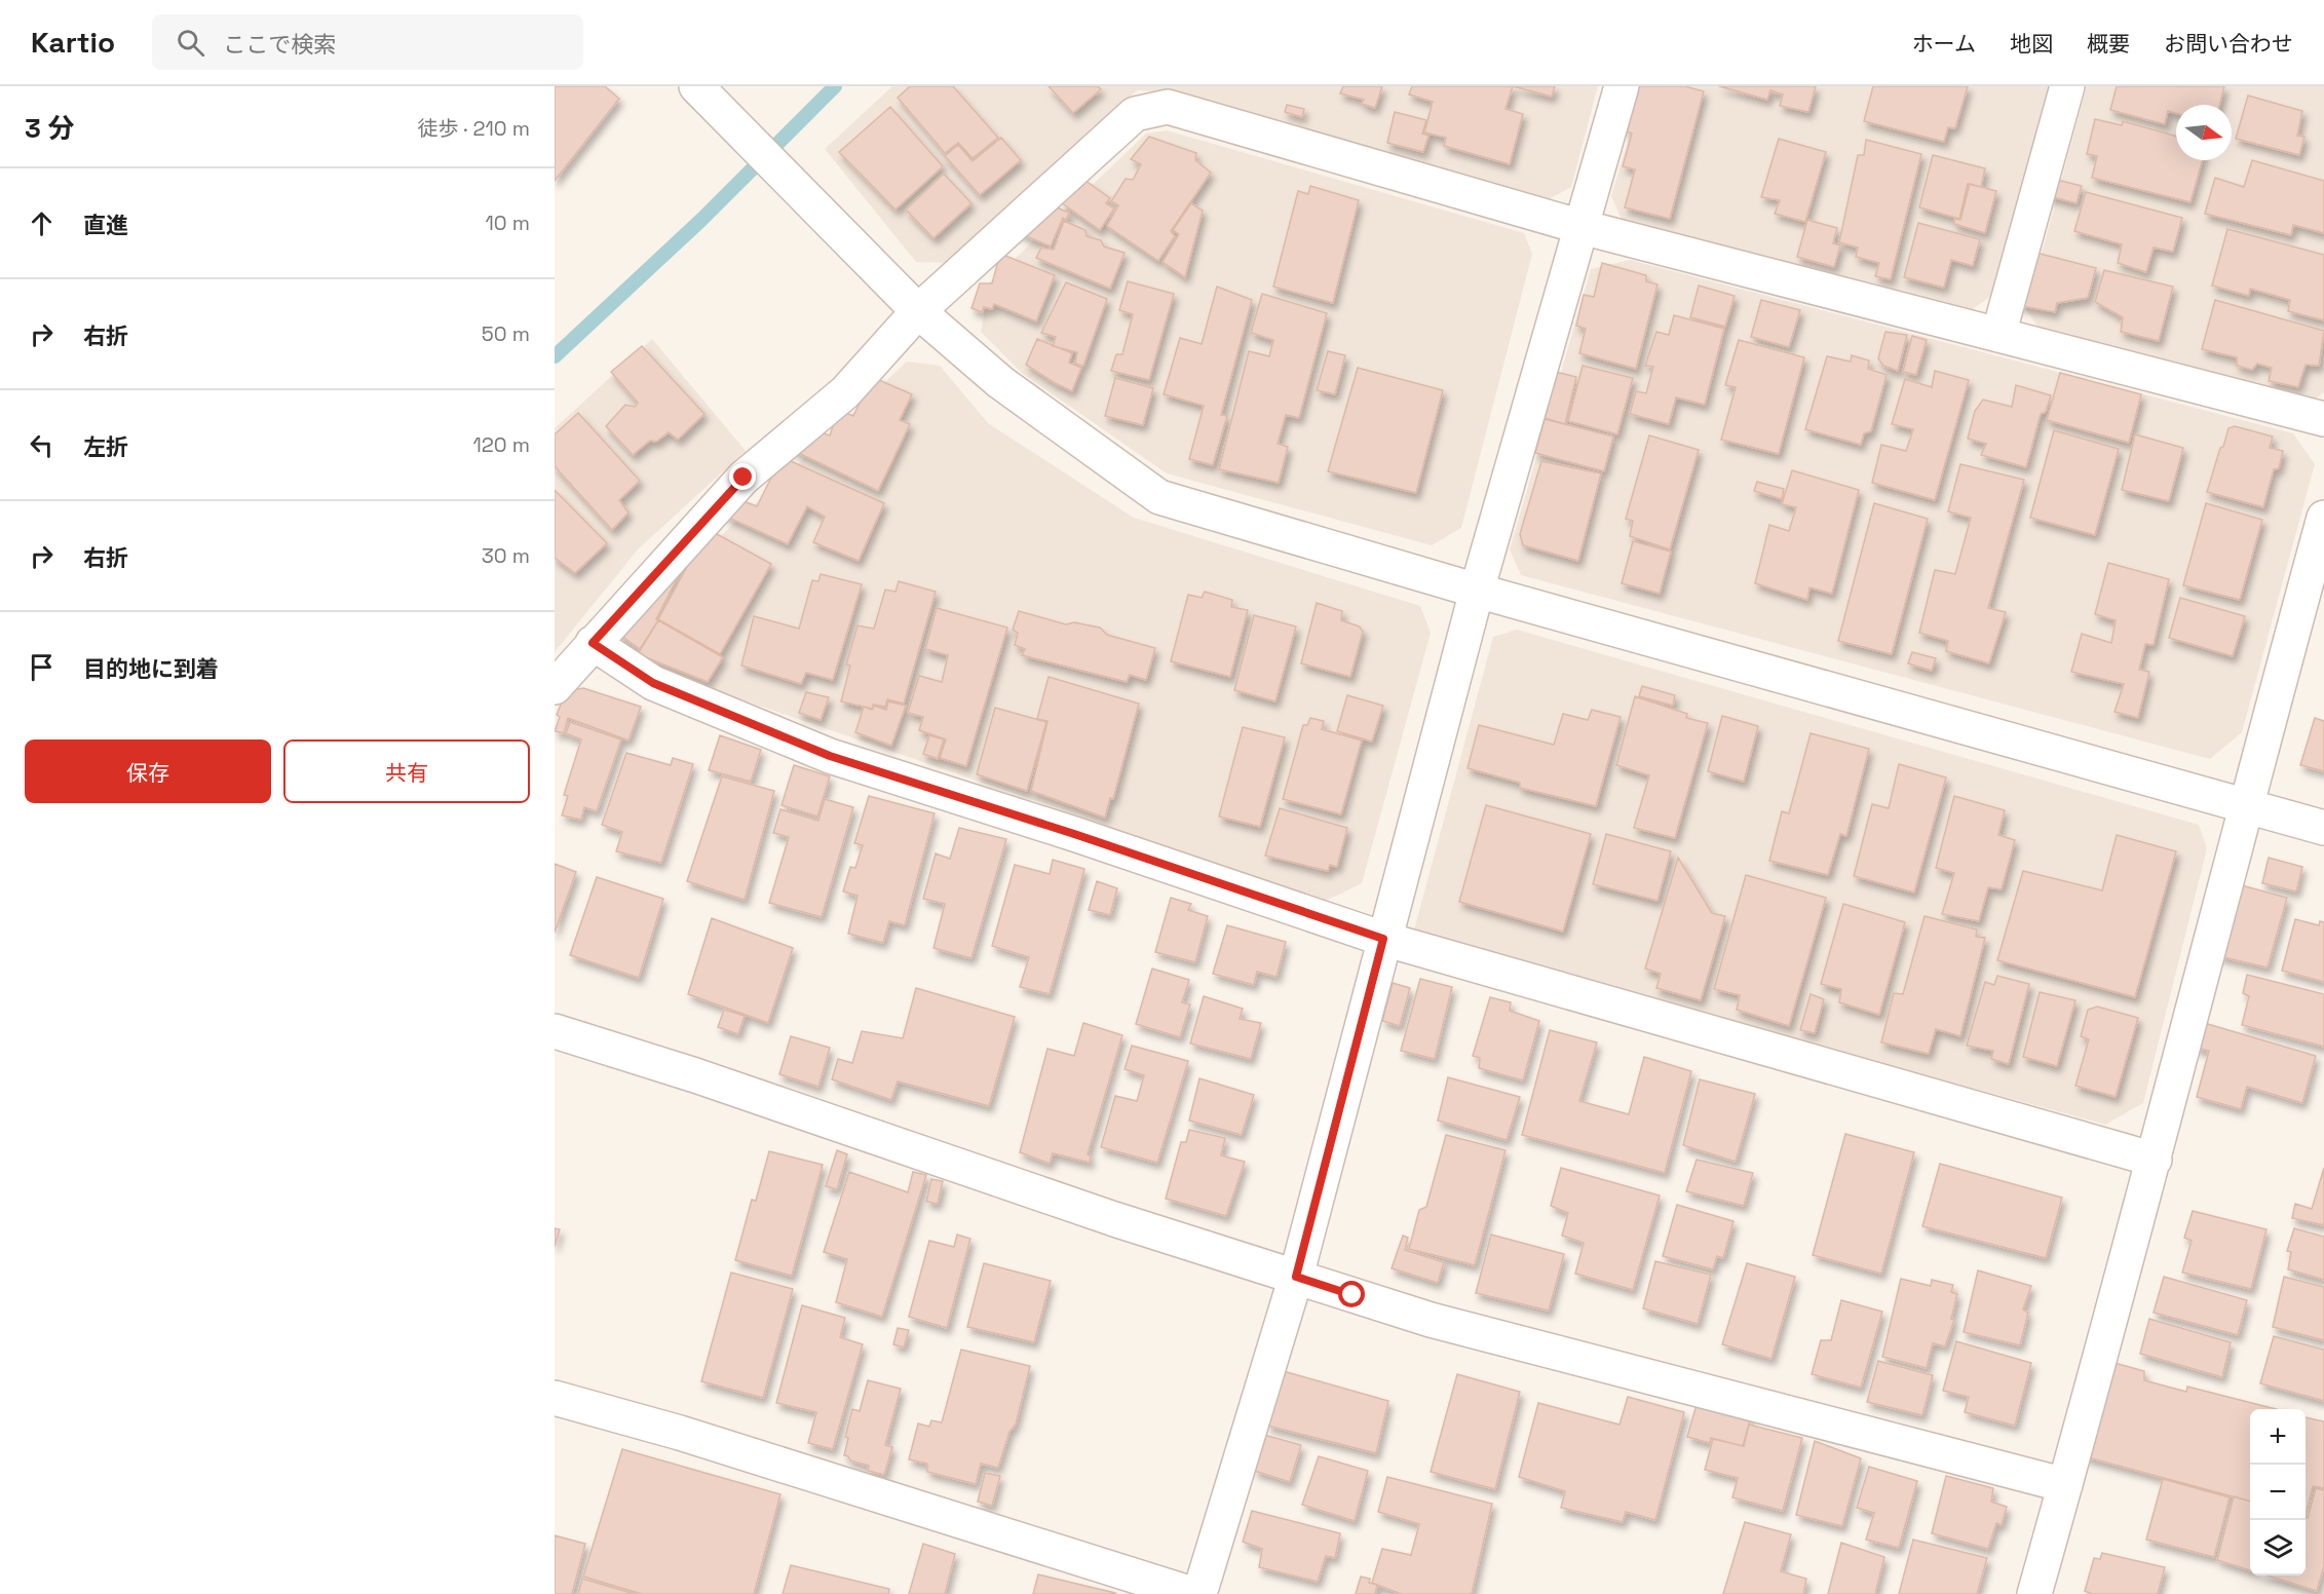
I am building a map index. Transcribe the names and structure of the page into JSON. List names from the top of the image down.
{
  "north": "right",
  "page": {
    "header": "Kartio",
    "search": "ここで検索",
    "nav": [
      "ホーム",
      "地図",
      "概要",
      "お問い合わせ"
    ],
    "heading": ["3 分", "徒歩 · 210 m"],
    "list": [
      ["直進", "10 m"],
      ["右折", "50 m"],
      ["左折", "120 m"],
      ["右折", "30 m"],
      "目的地に到着"
    ],
    "buttons": ["保存", "共有"],
    "map_buttons": ["+", "−"]
  }
}
